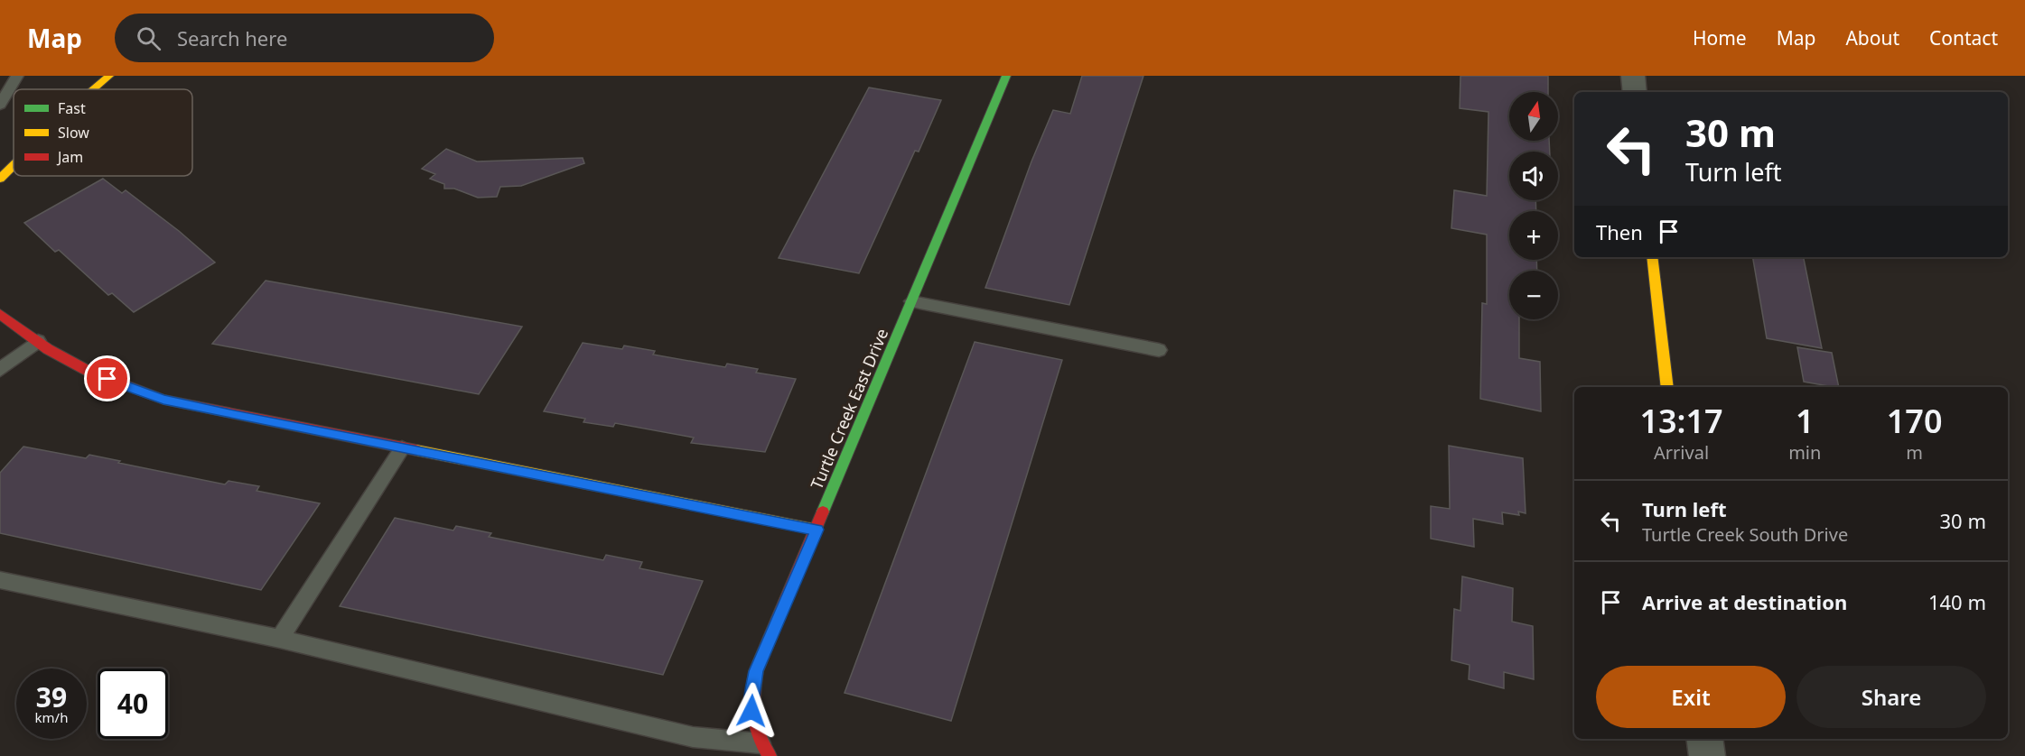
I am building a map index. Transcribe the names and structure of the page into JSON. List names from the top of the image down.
{
  "streets": {
    "street": ["Turtle Creek East Drive"]
  },
  "legend": ["Fast", "Slow", "Jam"],
  "north": "top",
  "page": {
    "header": "Map",
    "search": "Search here",
    "nav": [
      "Home",
      "Map",
      "About",
      "Contact"
    ],
    "map_buttons": ["+", "−"],
    "turn": ["30 m", "Turn left"],
    "then": "Then",
    "eta": [
      "13:17",
      "Arrival",
      "1",
      "min",
      "170",
      "m"
    ],
    "list": [
      {
        "name": "Turn left",
        "note": "Turtle Creek South Drive",
        "value": "30 m"
      },
      {
        "name": "Arrive at destination",
        "value": "140 m"
      }
    ],
    "buttons": ["Exit", "Share"],
    "speed": "39 km/h",
    "limit": "40"
  }
}
